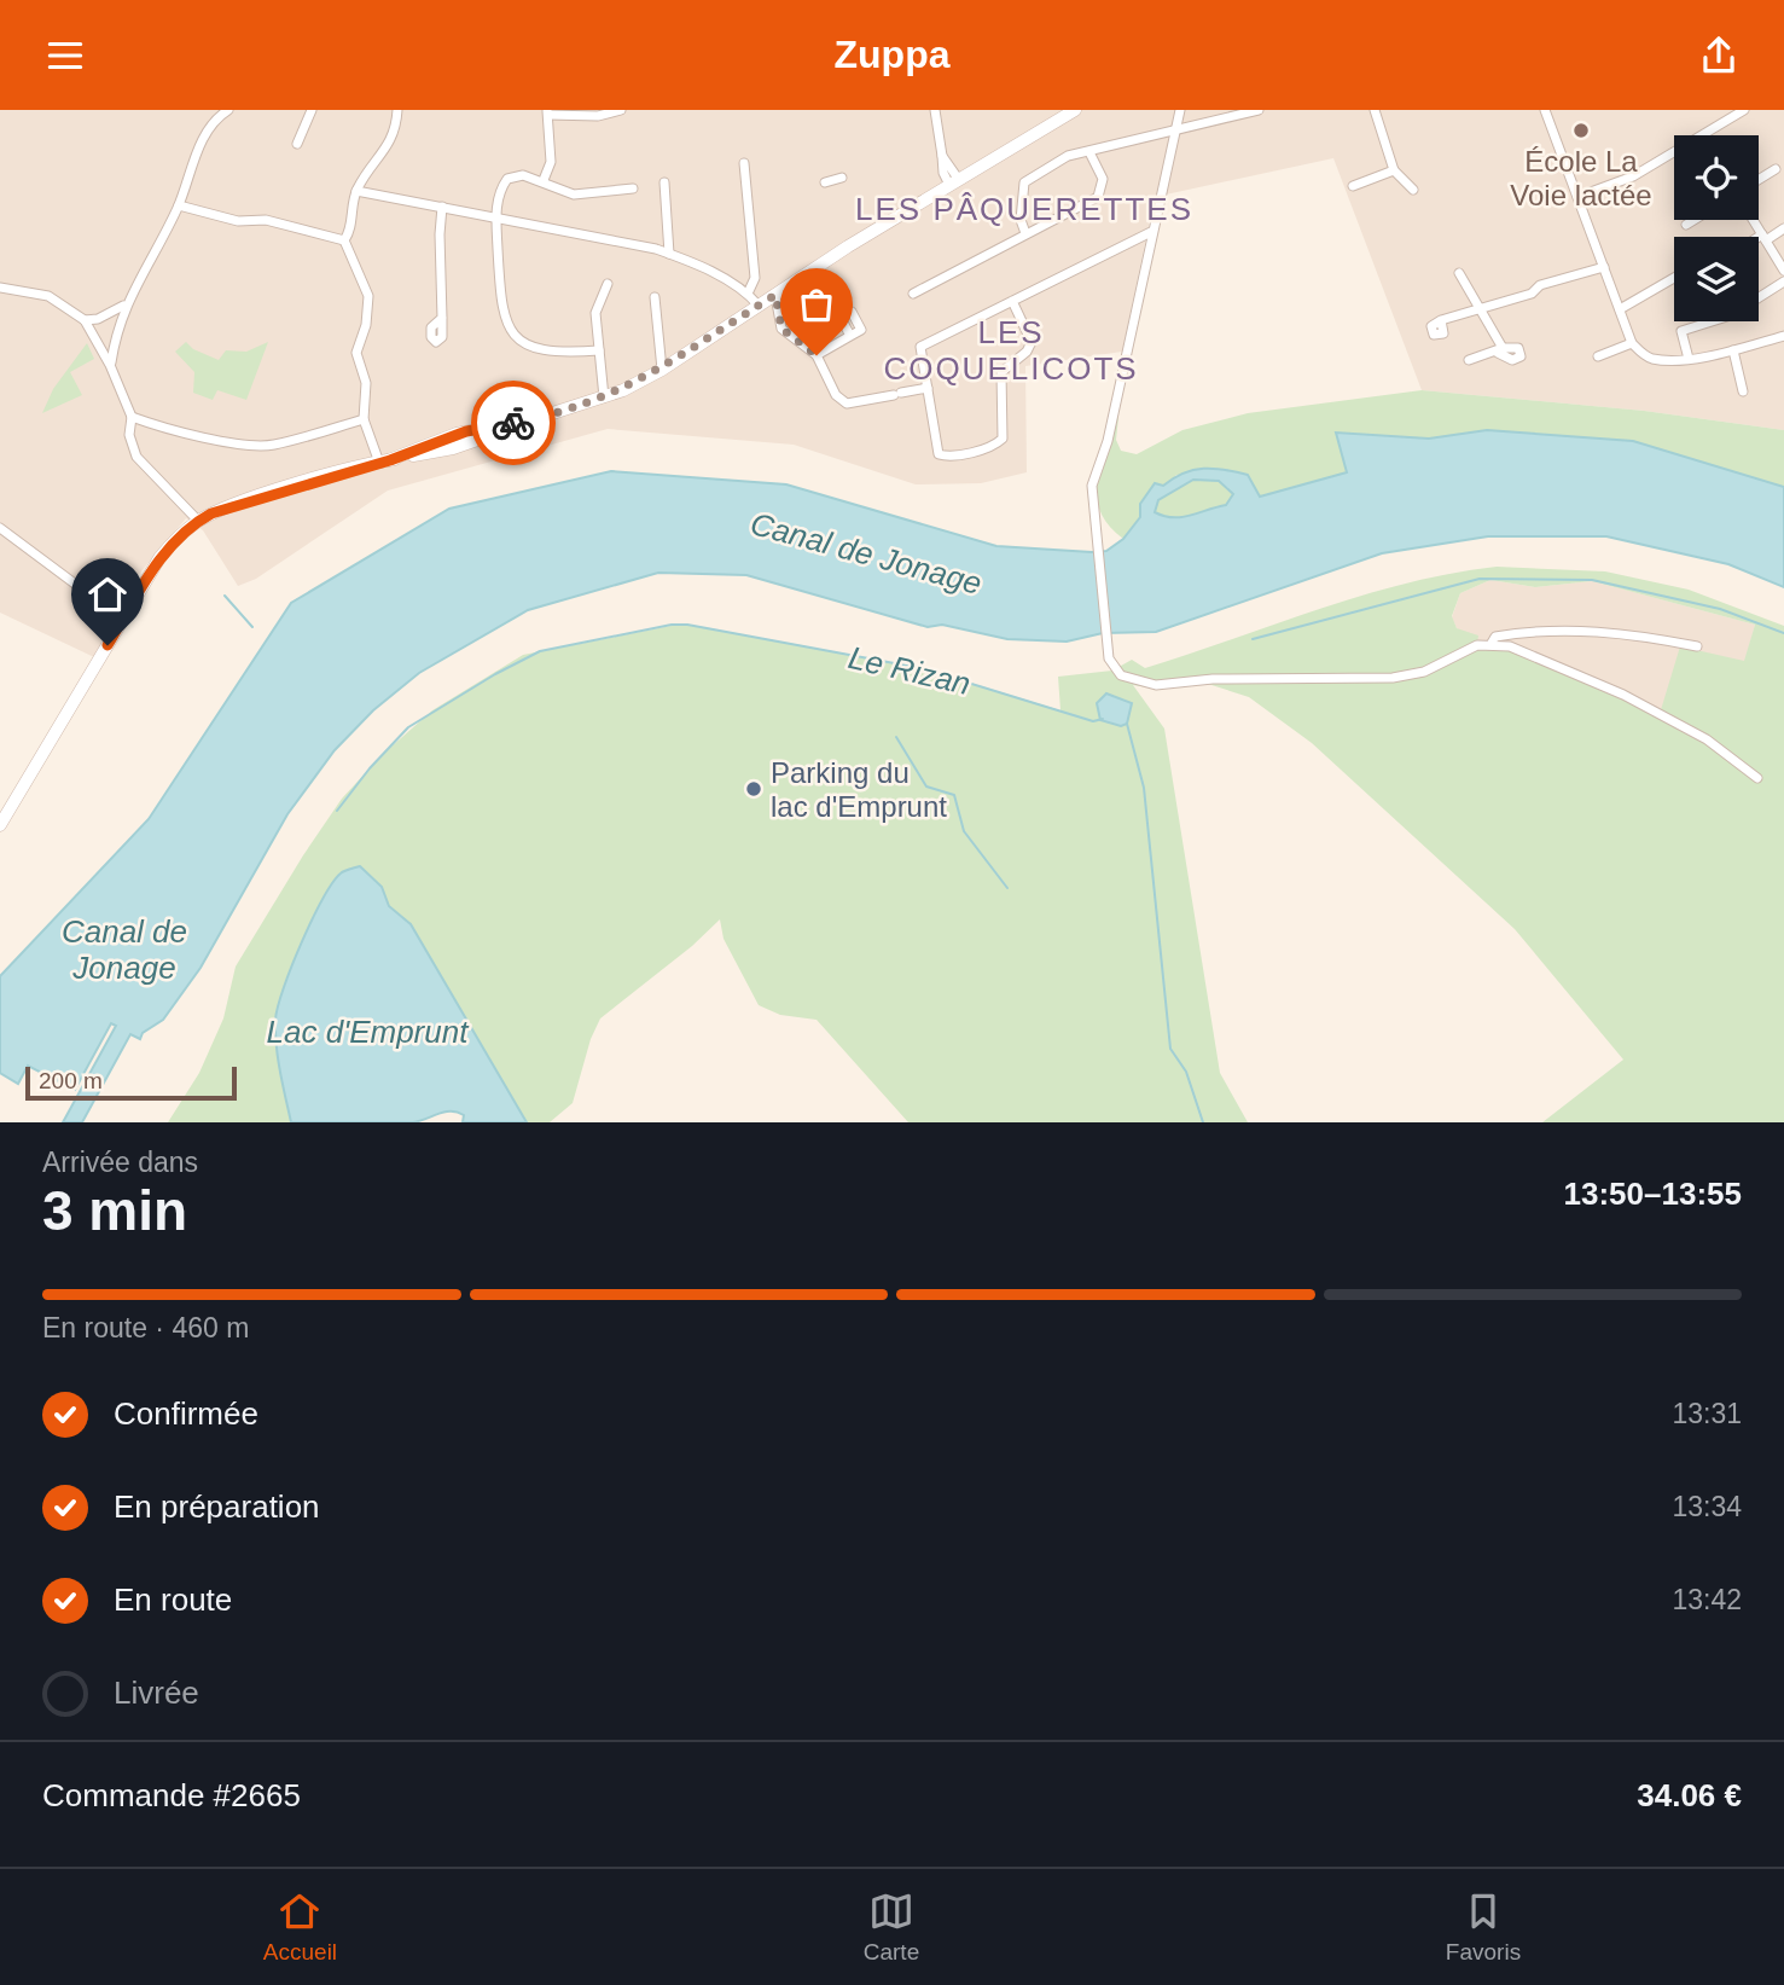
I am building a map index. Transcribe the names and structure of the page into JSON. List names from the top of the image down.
{
  "districts": ["LES PÂQUERETTES", "LES COQUELICOTS"],
  "water": ["Canal de Jonage", "Le Rizan", "Lac d'Emprunt"],
  "places": ["École La Voie lactée", "Parking du lac d'Emprunt"],
  "scale_bar": "200 m",
  "page": {
    "header": "Zuppa",
    "scale": "200 m",
    "heading": ["3 min", "Arrivée dans", "13:50–13:55"],
    "panel": ["Commande #2665", "34.06 €"],
    "bar": "En route · 460 m",
    "list": [
      ["Confirmée", "13:31"],
      ["En préparation", "13:34"],
      ["En route", "13:42"],
      "Livrée"
    ],
    "tabs": ["Accueil", "Carte", "Favoris"]
  }
}
